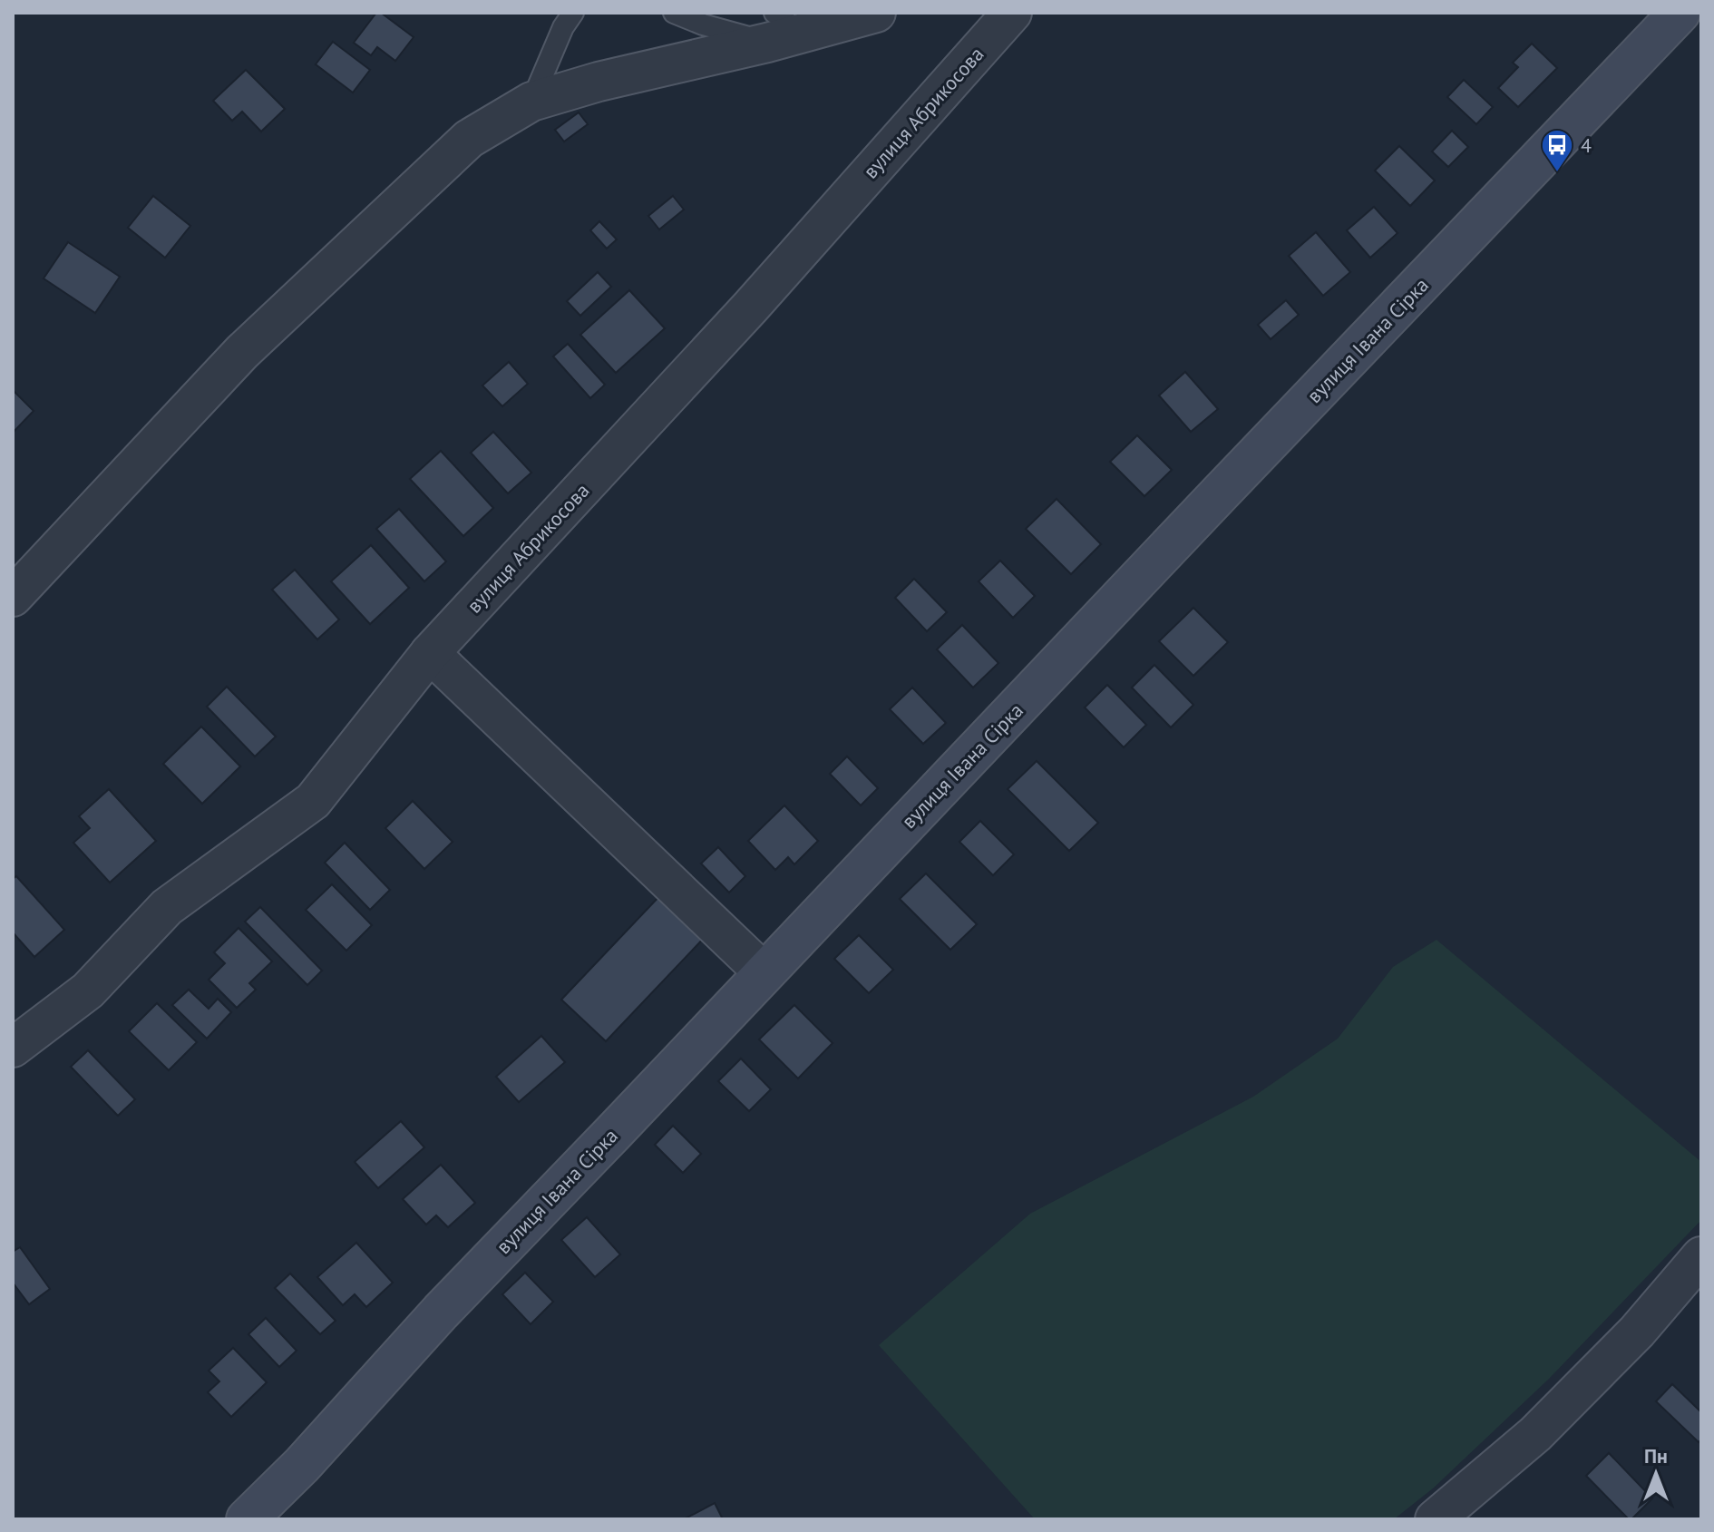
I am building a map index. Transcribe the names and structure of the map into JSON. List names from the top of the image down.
{
  "streets": {
    "street": ["вулиця Абрикосова", "вулиця Івана Сірка"]
  },
  "places": {
    "bus stop": ["4"]
  },
  "north": "top"
}
